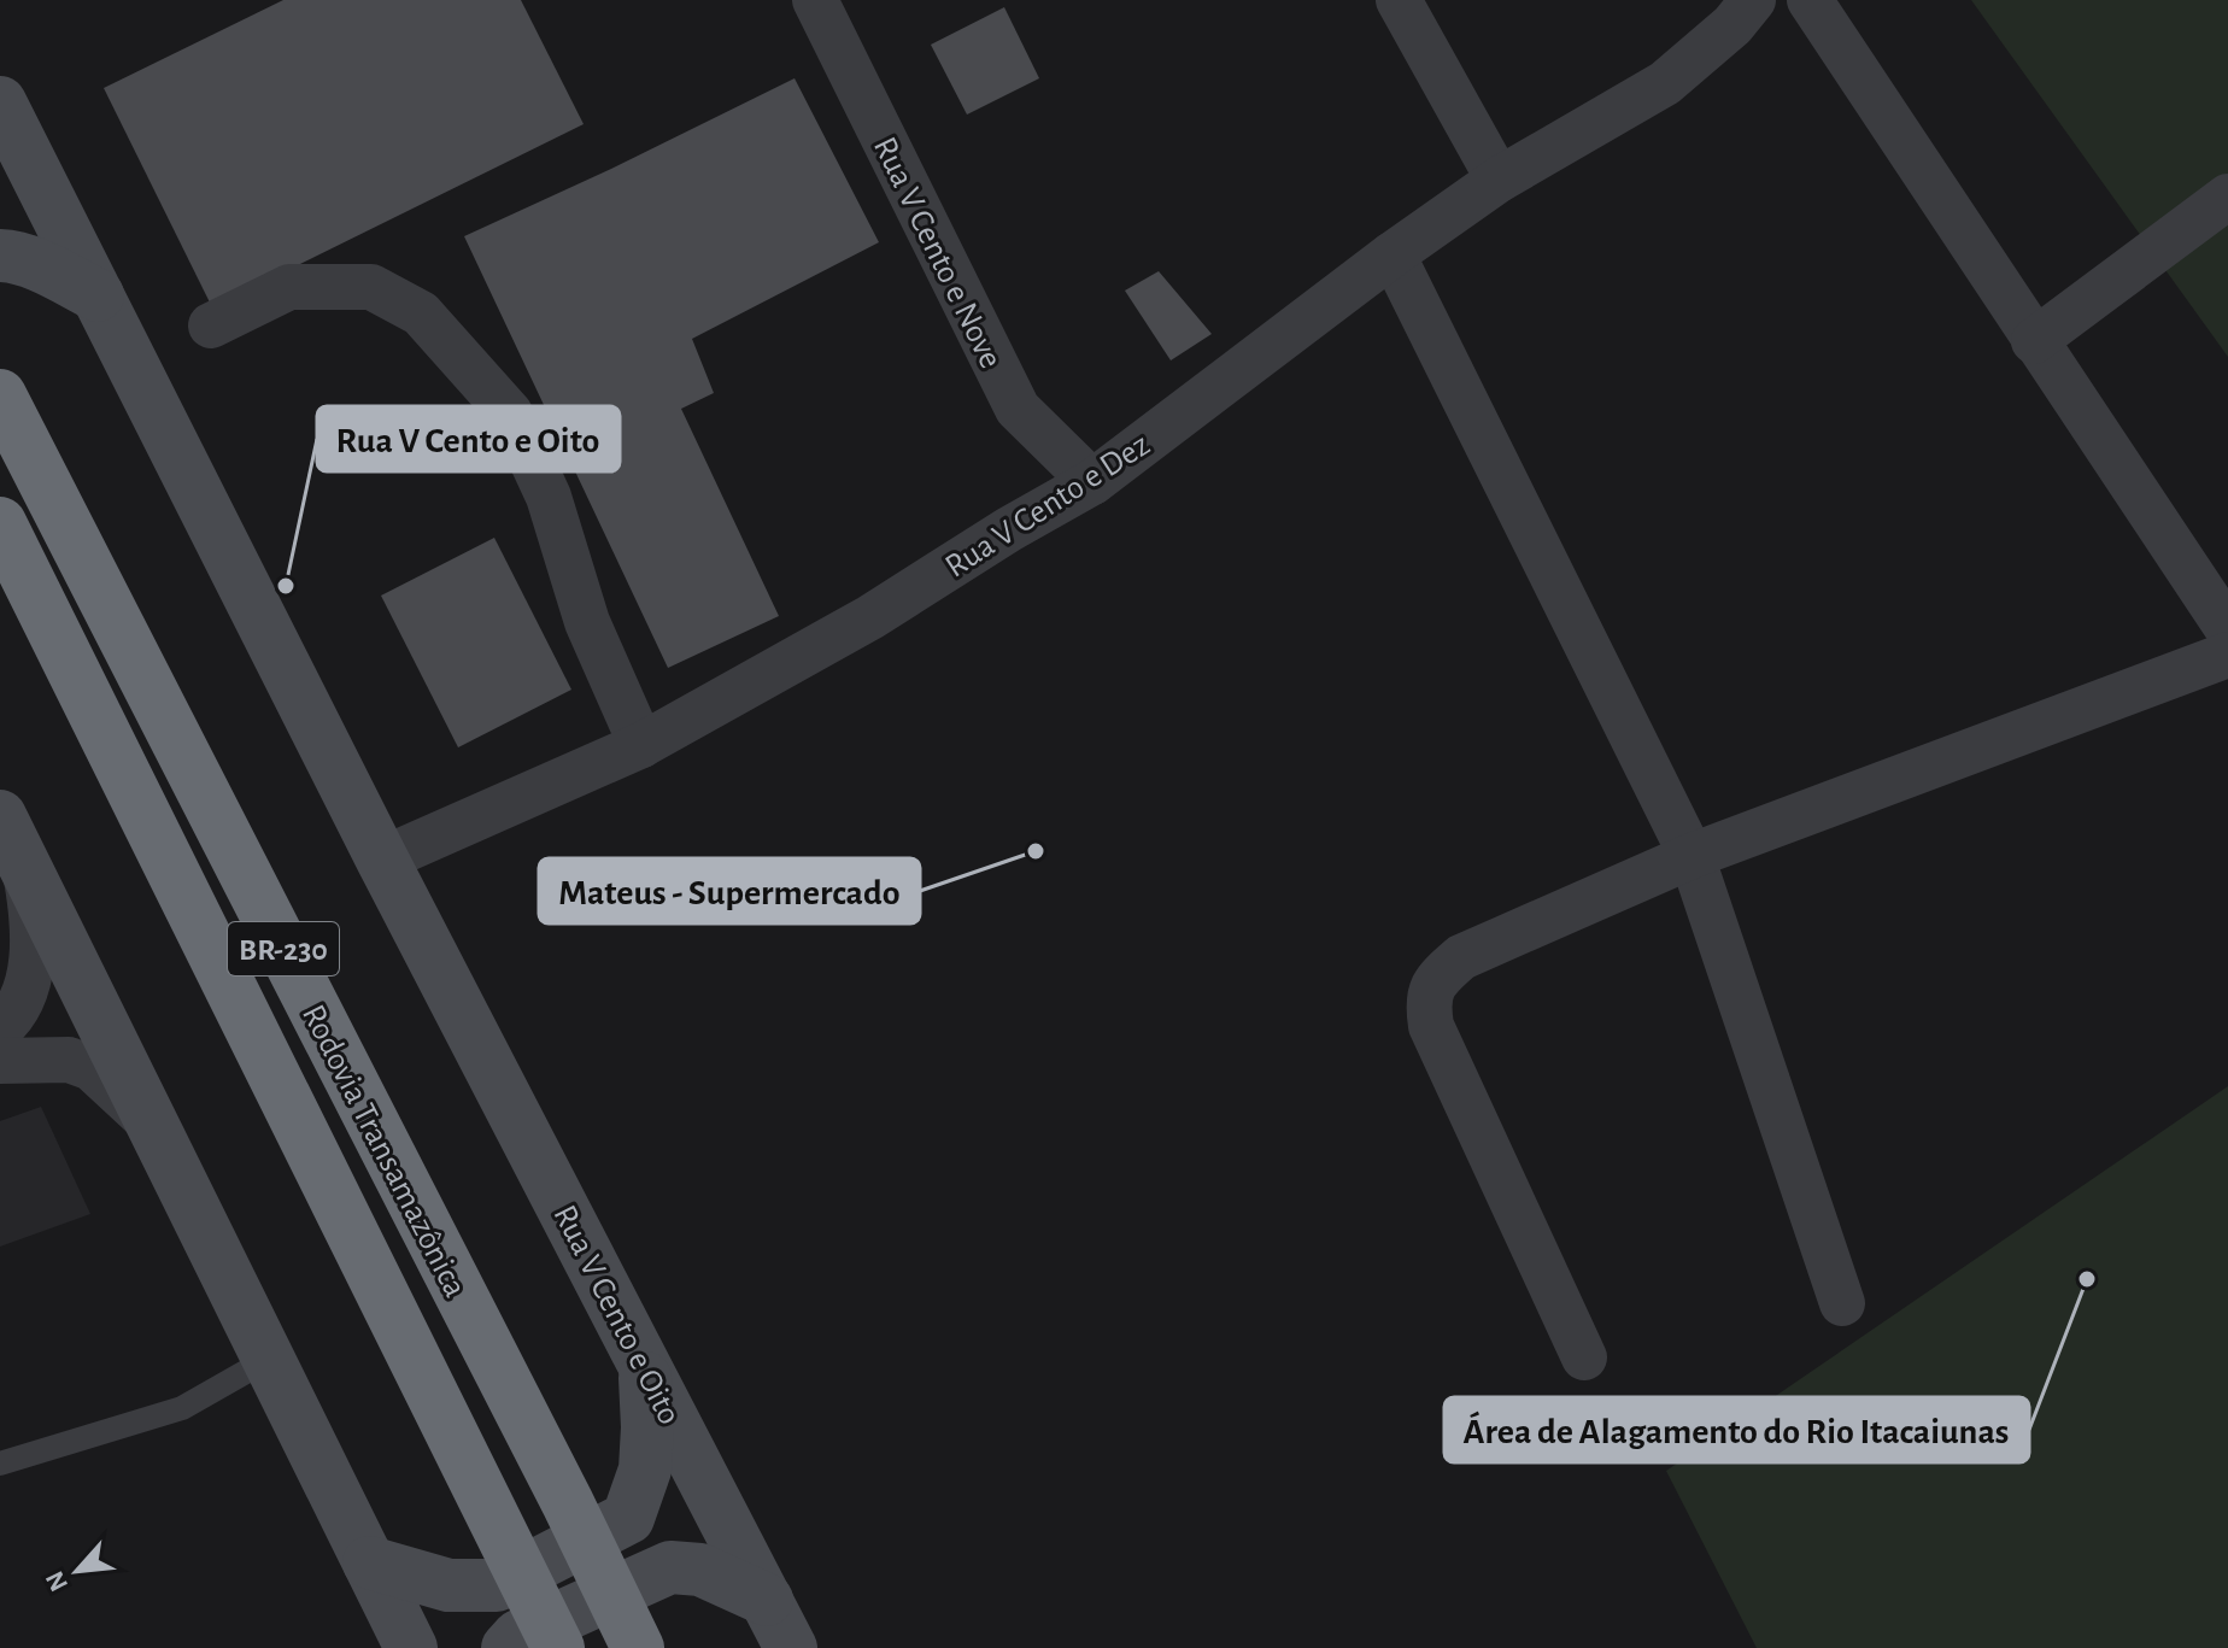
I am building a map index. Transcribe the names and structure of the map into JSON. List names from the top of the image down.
{
  "streets": {
    "highway": ["BR-230", "Rodovia Transamazônica"],
    "main road": ["Rua V Cento e Oito"],
    "street": ["Rua V Cento e Nove", "Rua V Cento e Dez"]
  },
  "crossings": [
    ["Rua V Cento e Nove", "Rua V Cento e Dez"],
    ["Rua V Cento e Dez", "Rua V Cento e Oito"]
  ],
  "places": ["Rua V Cento e Oito", "Mateus - Supermercado", "Área de Alagamento do Rio Itacaiunas"],
  "north": "bottom left"
}
